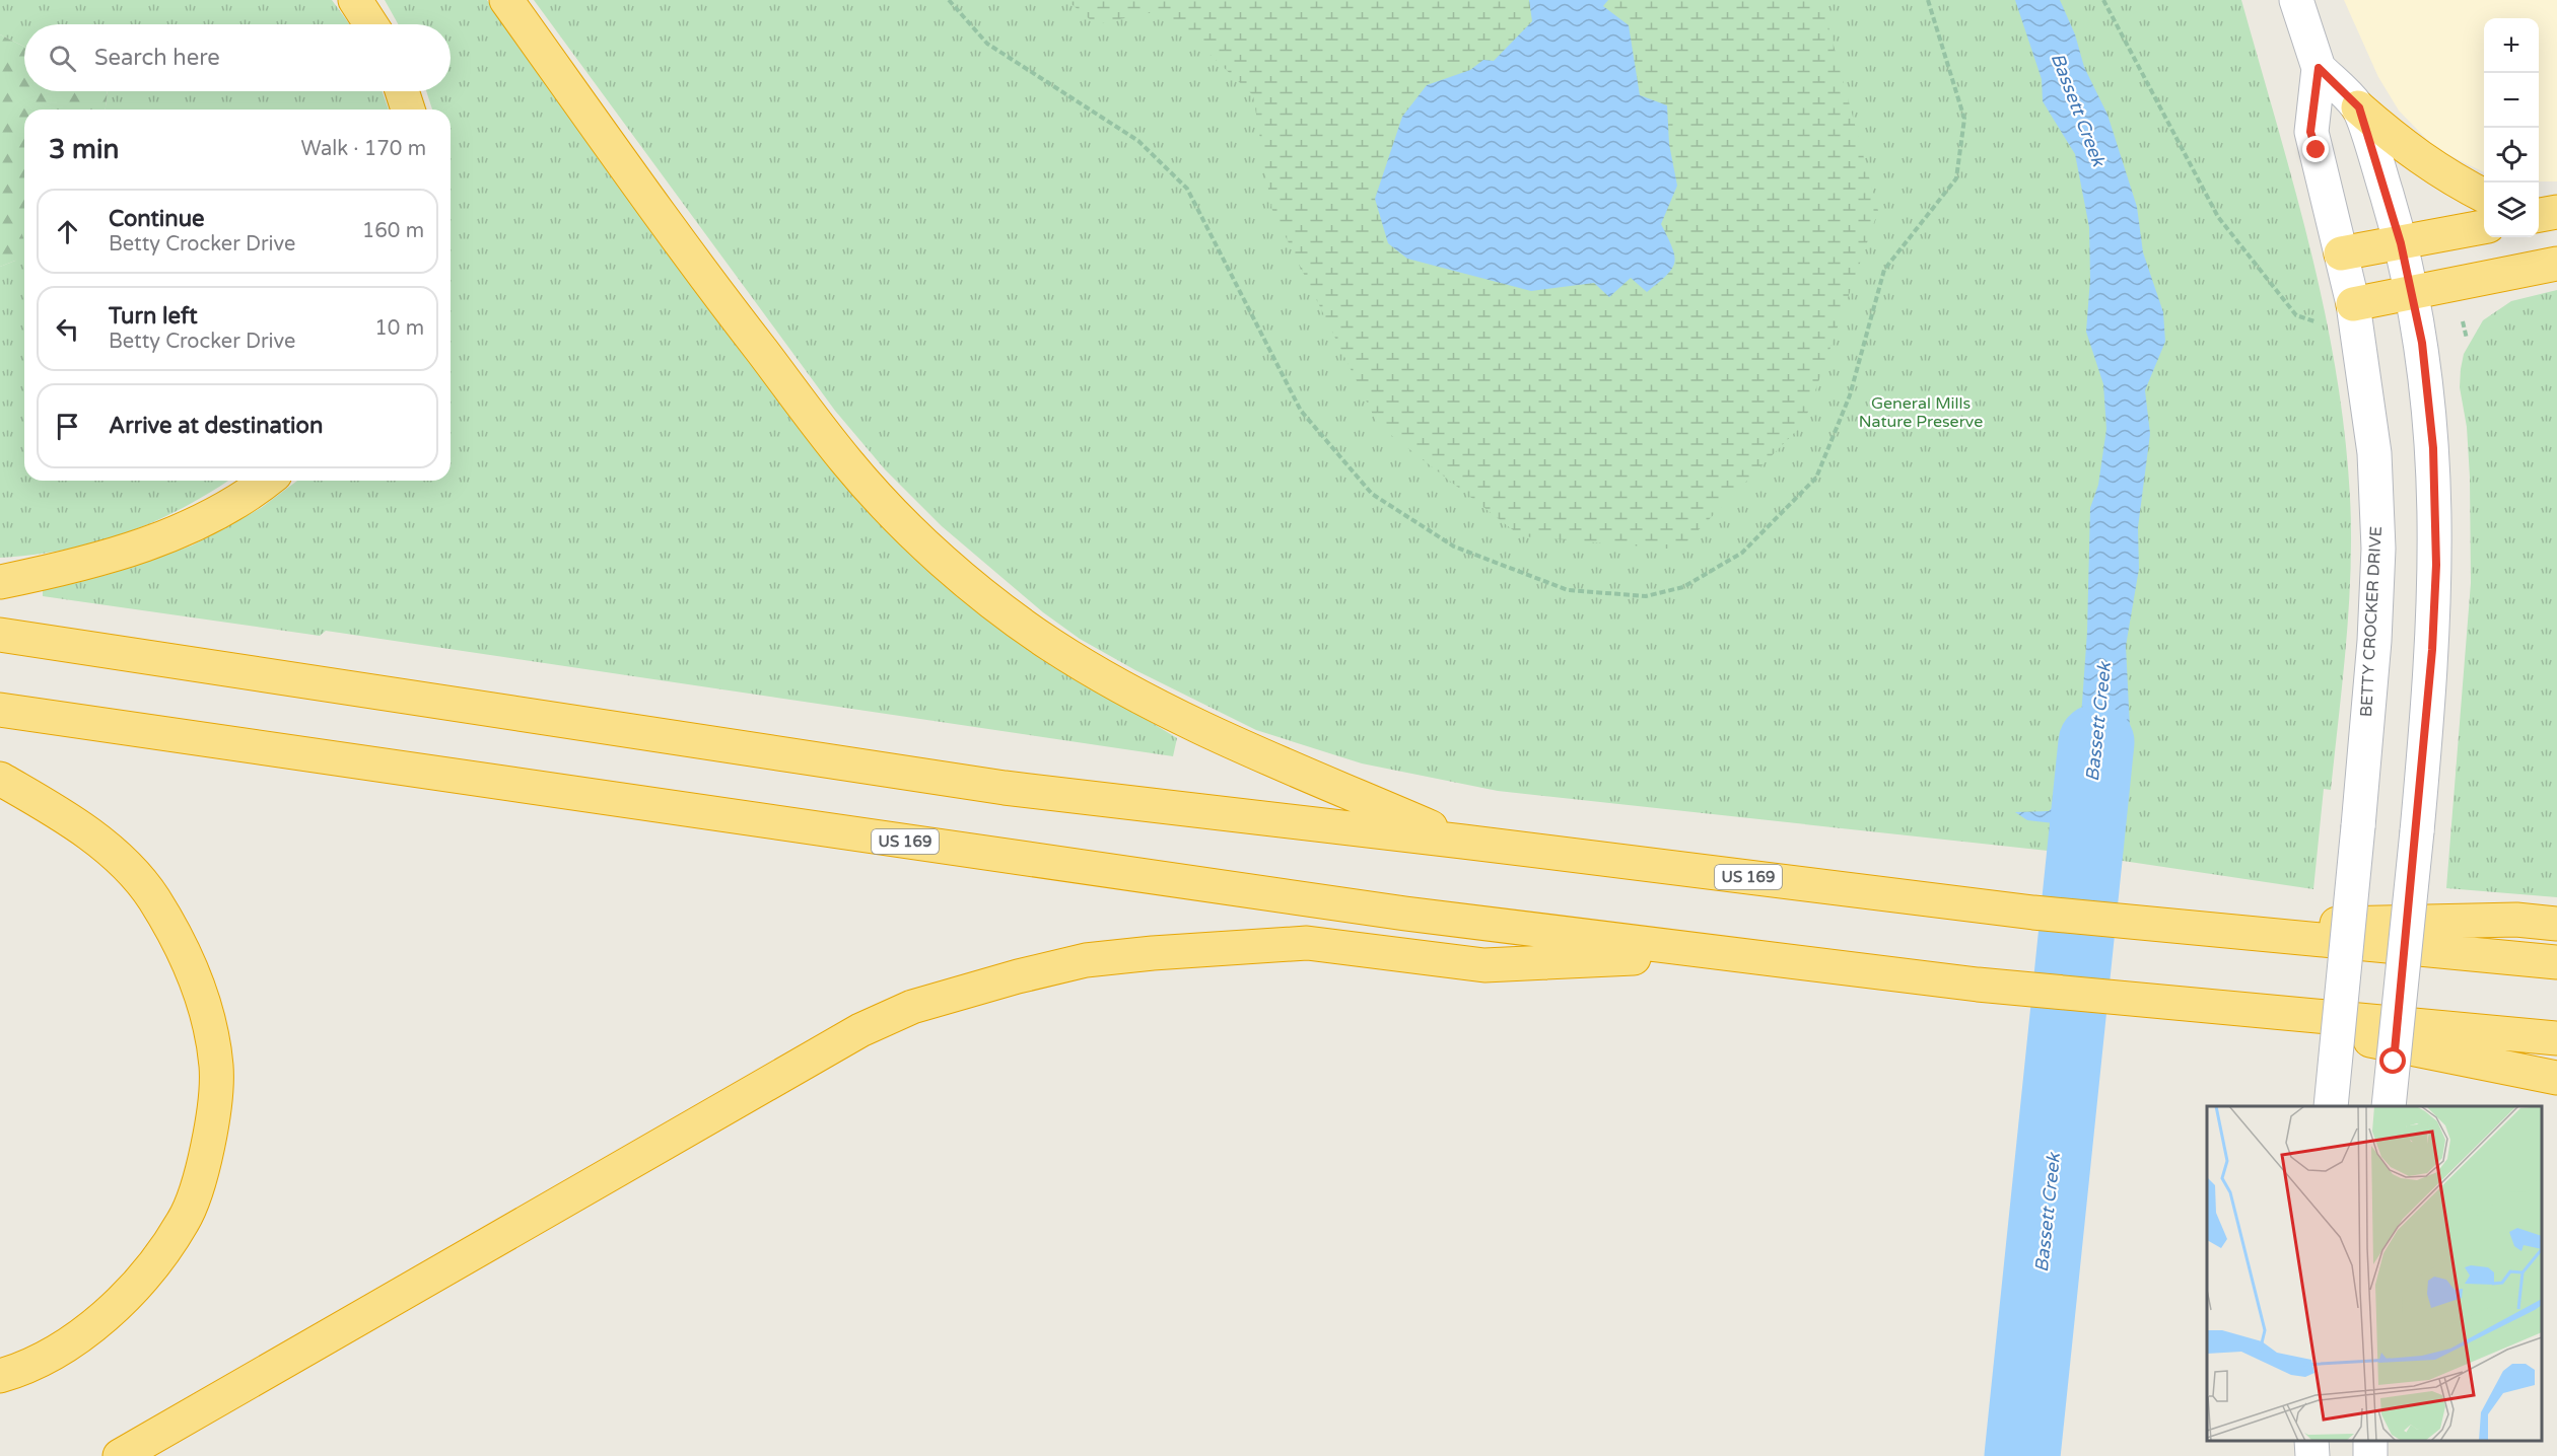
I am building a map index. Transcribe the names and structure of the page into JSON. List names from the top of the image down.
{
  "streets": {
    "highway": ["US 169"],
    "street": ["BETTY CROCKER DRIVE"]
  },
  "water": ["Bassett Creek"],
  "parks": ["General Mills Nature Preserve"],
  "page": {
    "map_buttons": ["+", "−"],
    "search": "Search here",
    "heading": ["3 min", "Walk · 170 m"],
    "list": [
      ["Continue", "Betty Crocker Drive", "160 m"],
      ["Turn left", "Betty Crocker Drive", "10 m"],
      "Arrive at destination"
    ]
  }
}
